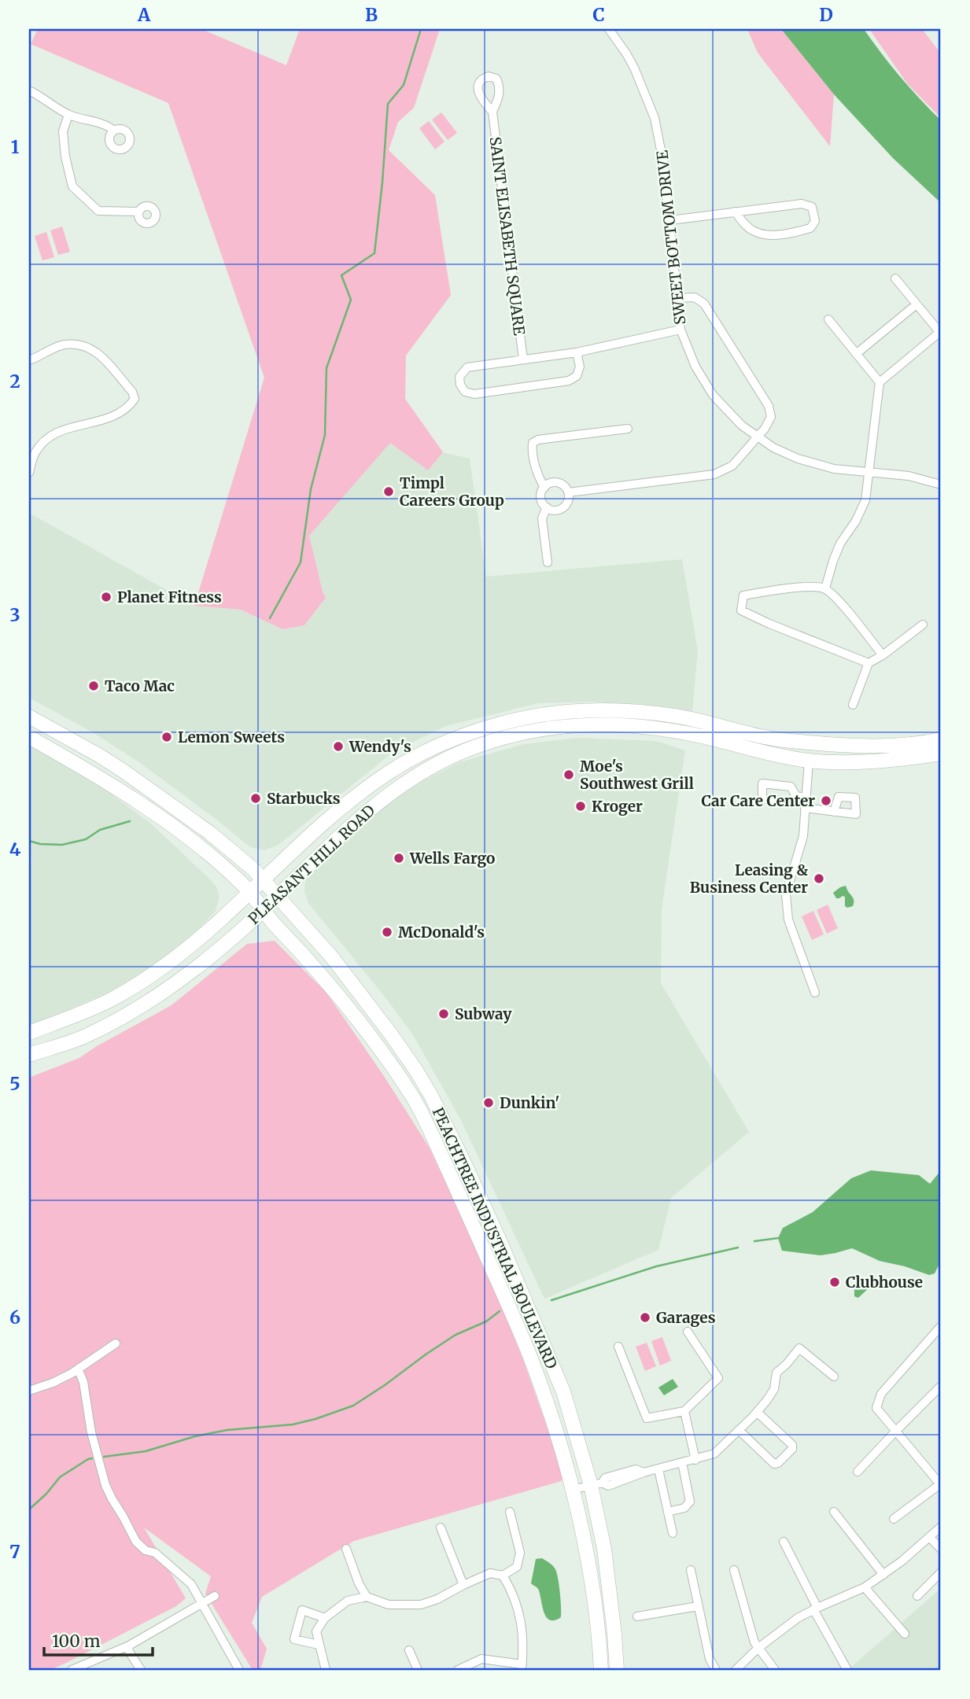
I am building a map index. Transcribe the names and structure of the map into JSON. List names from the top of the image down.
{
  "streets": {
    "highway": ["PLEASANT HILL ROAD", "PEACHTREE INDUSTRIAL BOULEVARD"],
    "street": ["SAINT ELISABETH SQUARE", "SWEET BOTTOM DRIVE"]
  },
  "crossings": [
    ["PLEASANT HILL ROAD", "PEACHTREE INDUSTRIAL BOULEVARD"]
  ],
  "places": [
    "Timpl Careers Group",
    "Planet Fitness",
    "Taco Mac",
    "Lemon Sweets",
    "Wendy's",
    "Moe's Southwest Grill",
    "Starbucks",
    "Car Care Center",
    "Kroger",
    "Wells Fargo",
    "Leasing & Business Center",
    "McDonald's",
    "Subway",
    "Dunkin'",
    "Clubhouse",
    "Garages"
  ],
  "scale_bar": "100 m",
  "grid": {
    "columns": [
      "A",
      "B",
      "C",
      "D"
    ],
    "rows": [
      "1",
      "2",
      "3",
      "4",
      "5",
      "6",
      "7"
    ]
  }
}
